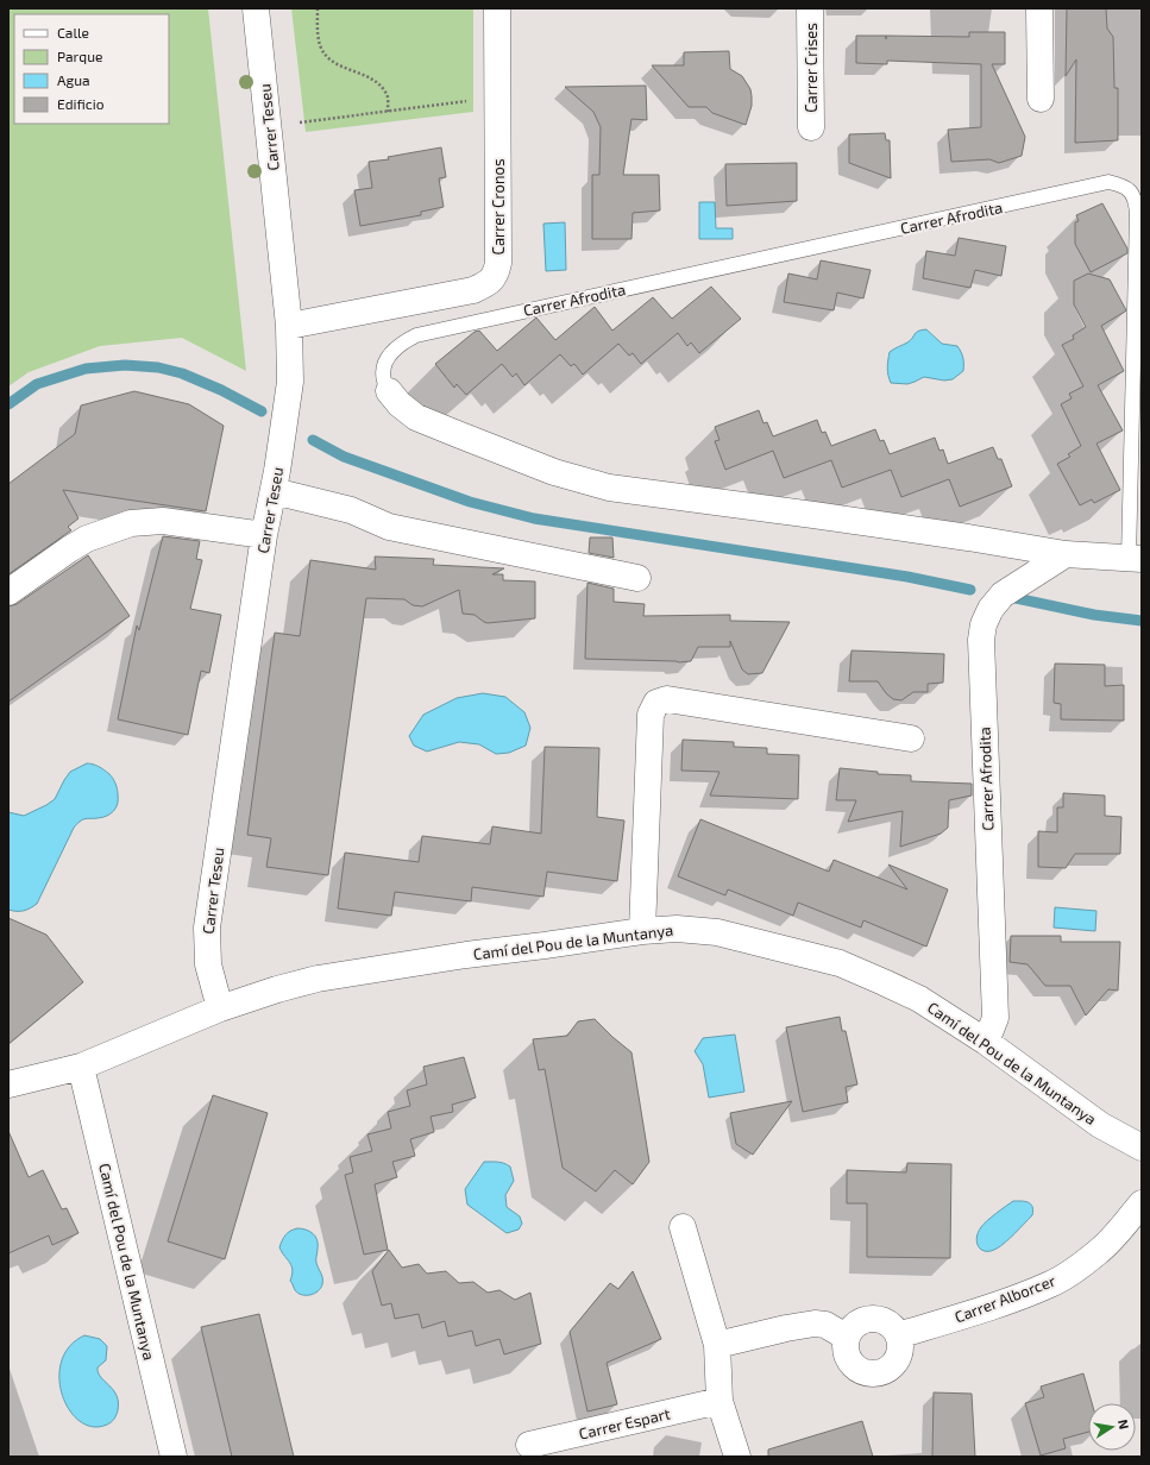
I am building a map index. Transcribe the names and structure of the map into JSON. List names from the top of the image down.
{
  "streets": {
    "street": [
      "Carrer Crises",
      "Carrer Teseu",
      "Carrer Cronos",
      "Carrer Afrodita",
      "Camí del Pou de la Muntanya",
      "Carrer Alborcer",
      "Carrer Espart"
    ]
  },
  "crossings": [
    ["Carrer Teseu", "Carrer Cronos"],
    ["Carrer Teseu", "Camí del Pou de la Muntanya"],
    ["Carrer Afrodita", "Camí del Pou de la Muntanya"]
  ],
  "legend": [
    "Calle",
    "Parque",
    "Agua",
    "Edificio"
  ],
  "north": "right"
}
